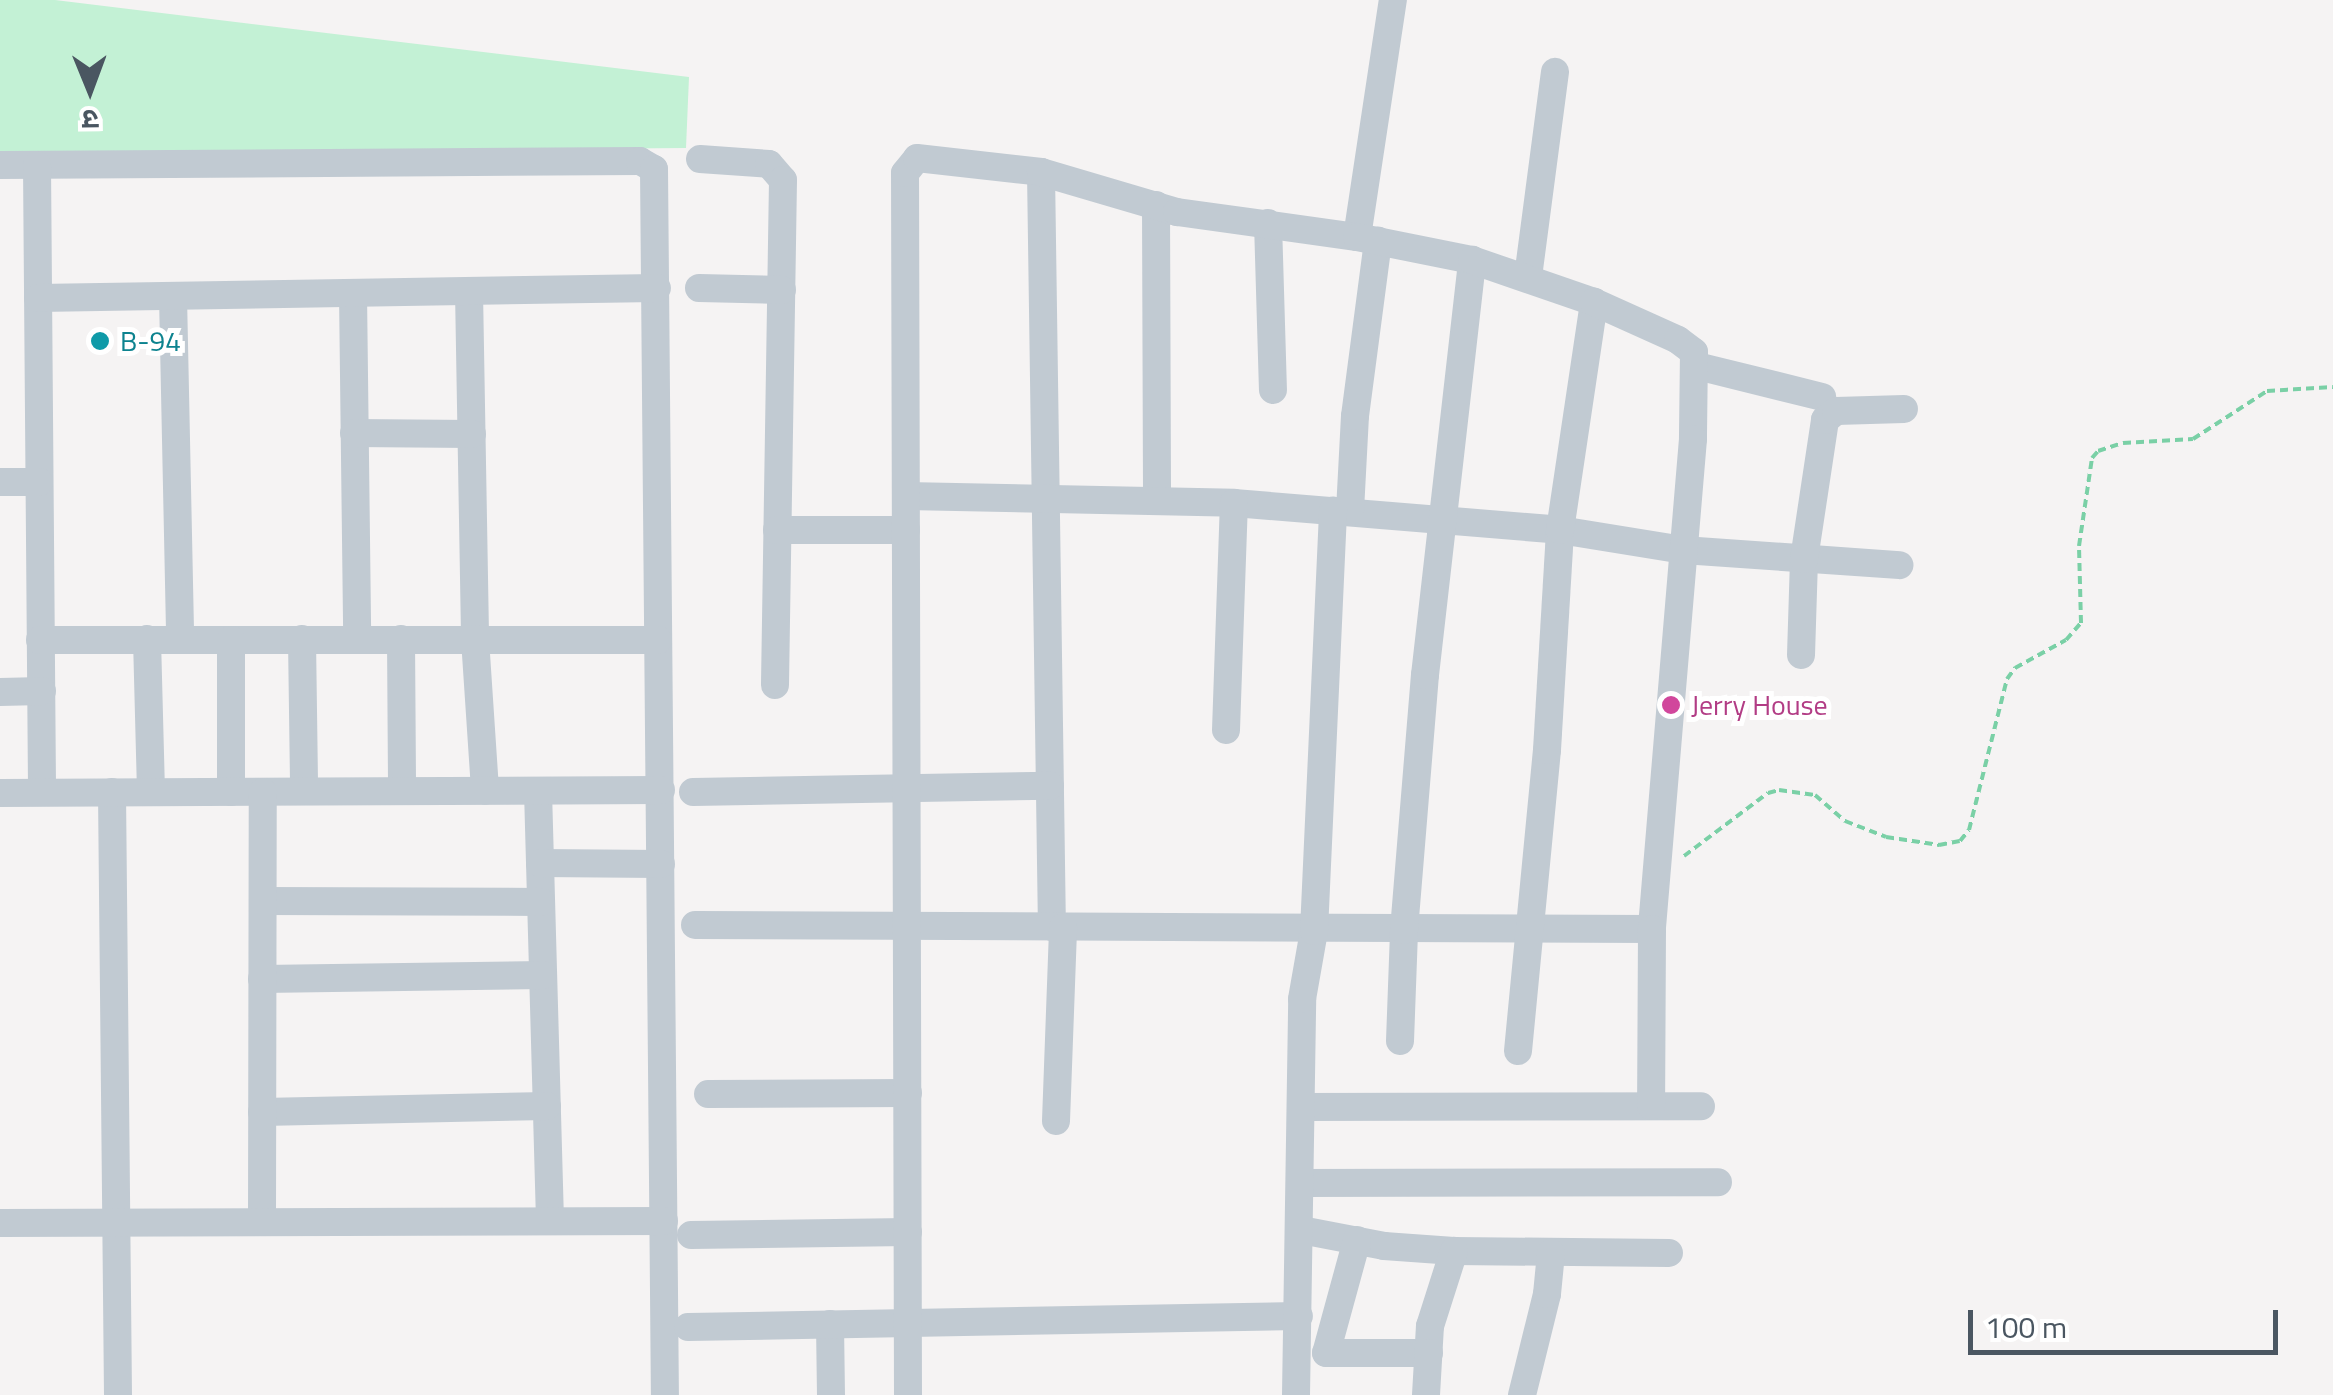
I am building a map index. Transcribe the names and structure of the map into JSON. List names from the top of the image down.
{
  "places": ["B-94", "Jerry House"],
  "scale_bar": "100 m",
  "north": "bottom"
}
